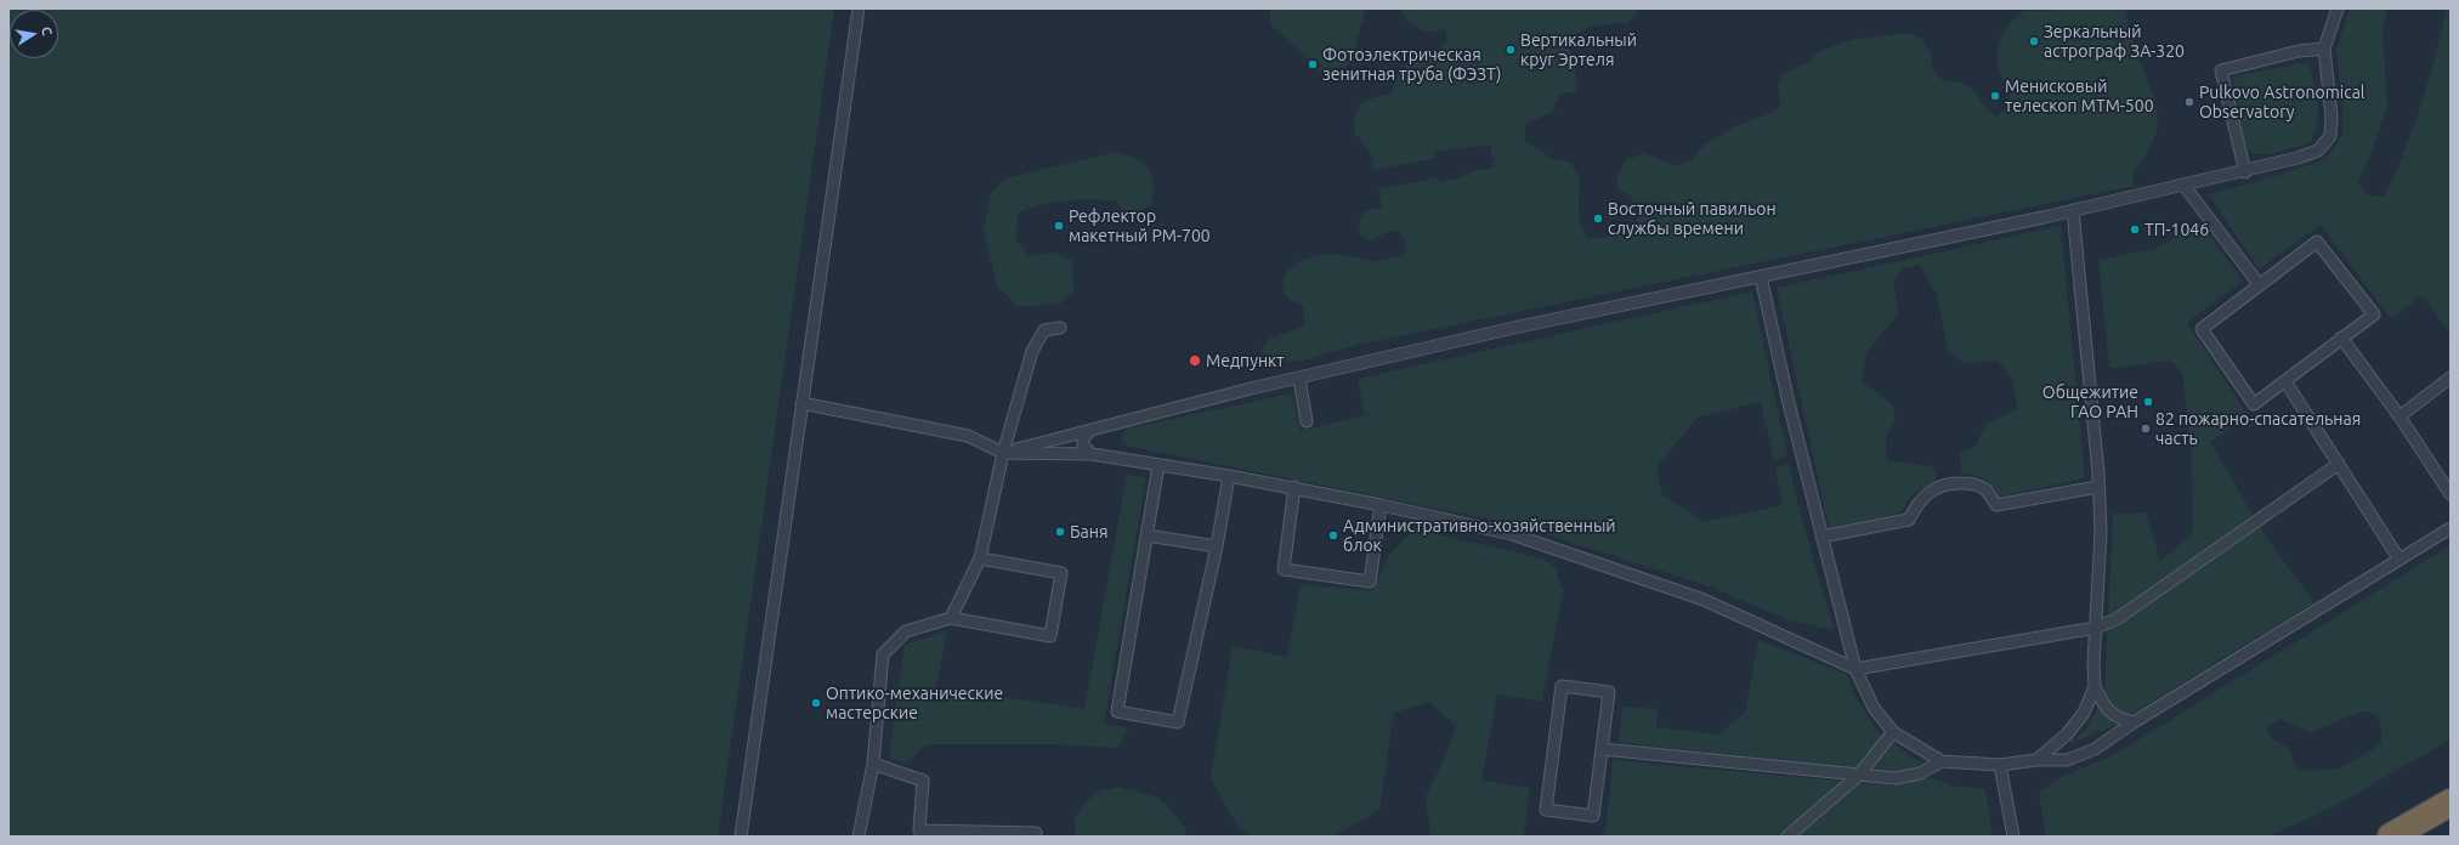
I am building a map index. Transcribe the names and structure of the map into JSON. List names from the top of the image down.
{
  "places": [
    "Зеркальный астрограф ЗА-320",
    "Вертикальный круг Эртеля",
    "Фотоэлектрическая зенитная труба (ФЭЗТ)",
    "Менисковый телескоп МТМ-500",
    "Pulkovo Astronomical Observatory",
    "Восточный павильон службы времени",
    "Рефлектор макетный РМ-700",
    "ТП-1046",
    "Медпункт",
    "Общежитие ГАО РАН",
    "82 пожарно-спасательная часть",
    "Баня",
    "Административно-хозяйственный блок",
    "Оптико-механические мастерские"
  ],
  "north": "right"
}
